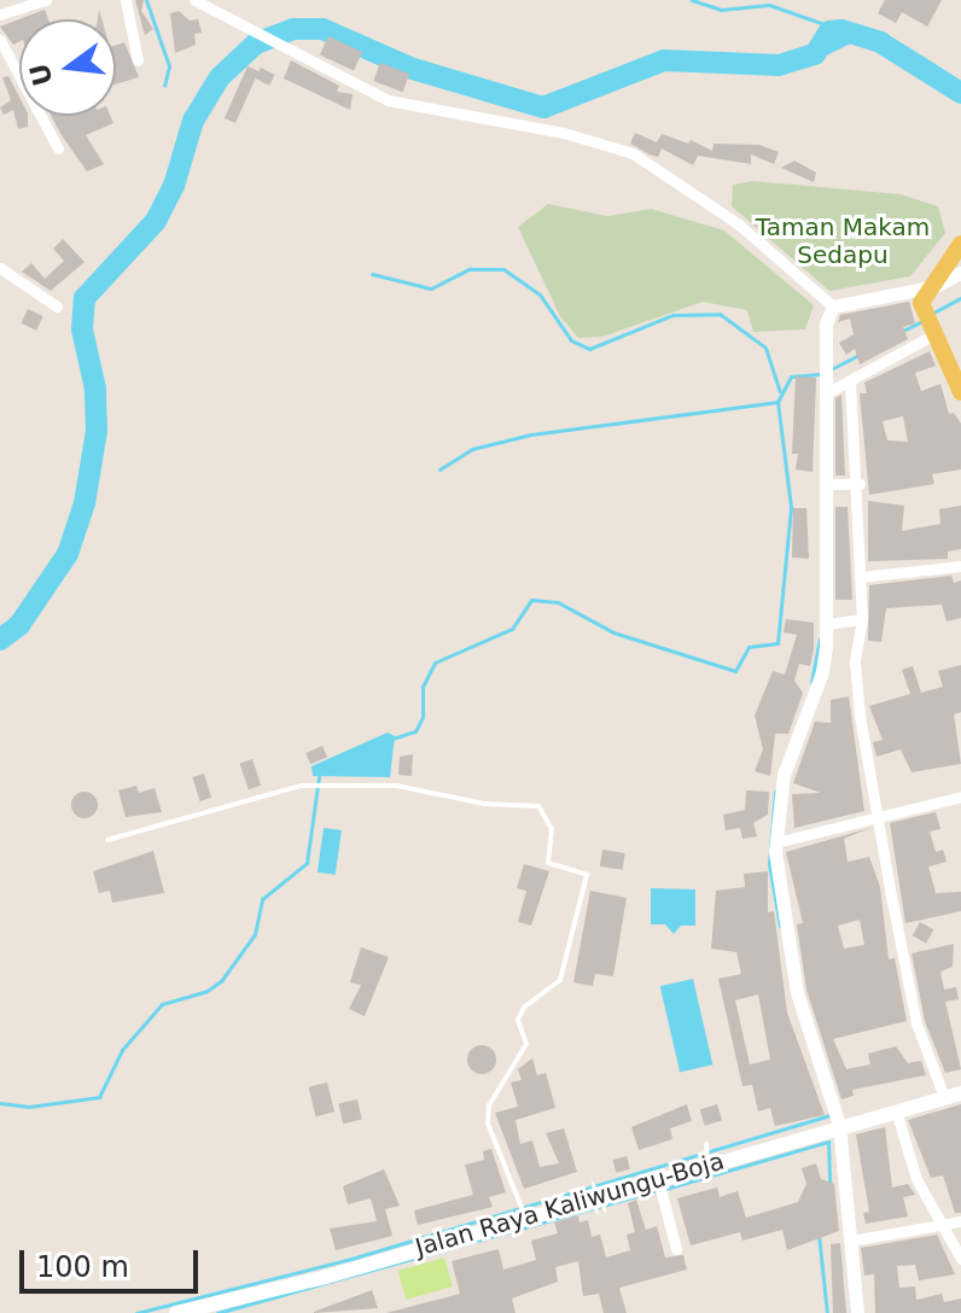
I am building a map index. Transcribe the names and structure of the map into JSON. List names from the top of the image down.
{
  "streets": {
    "main road": ["Jalan Raya Kaliwungu-Boja"]
  },
  "parks": ["Taman Makam Sedapu"],
  "scale_bar": "100 m",
  "north": "left"
}
